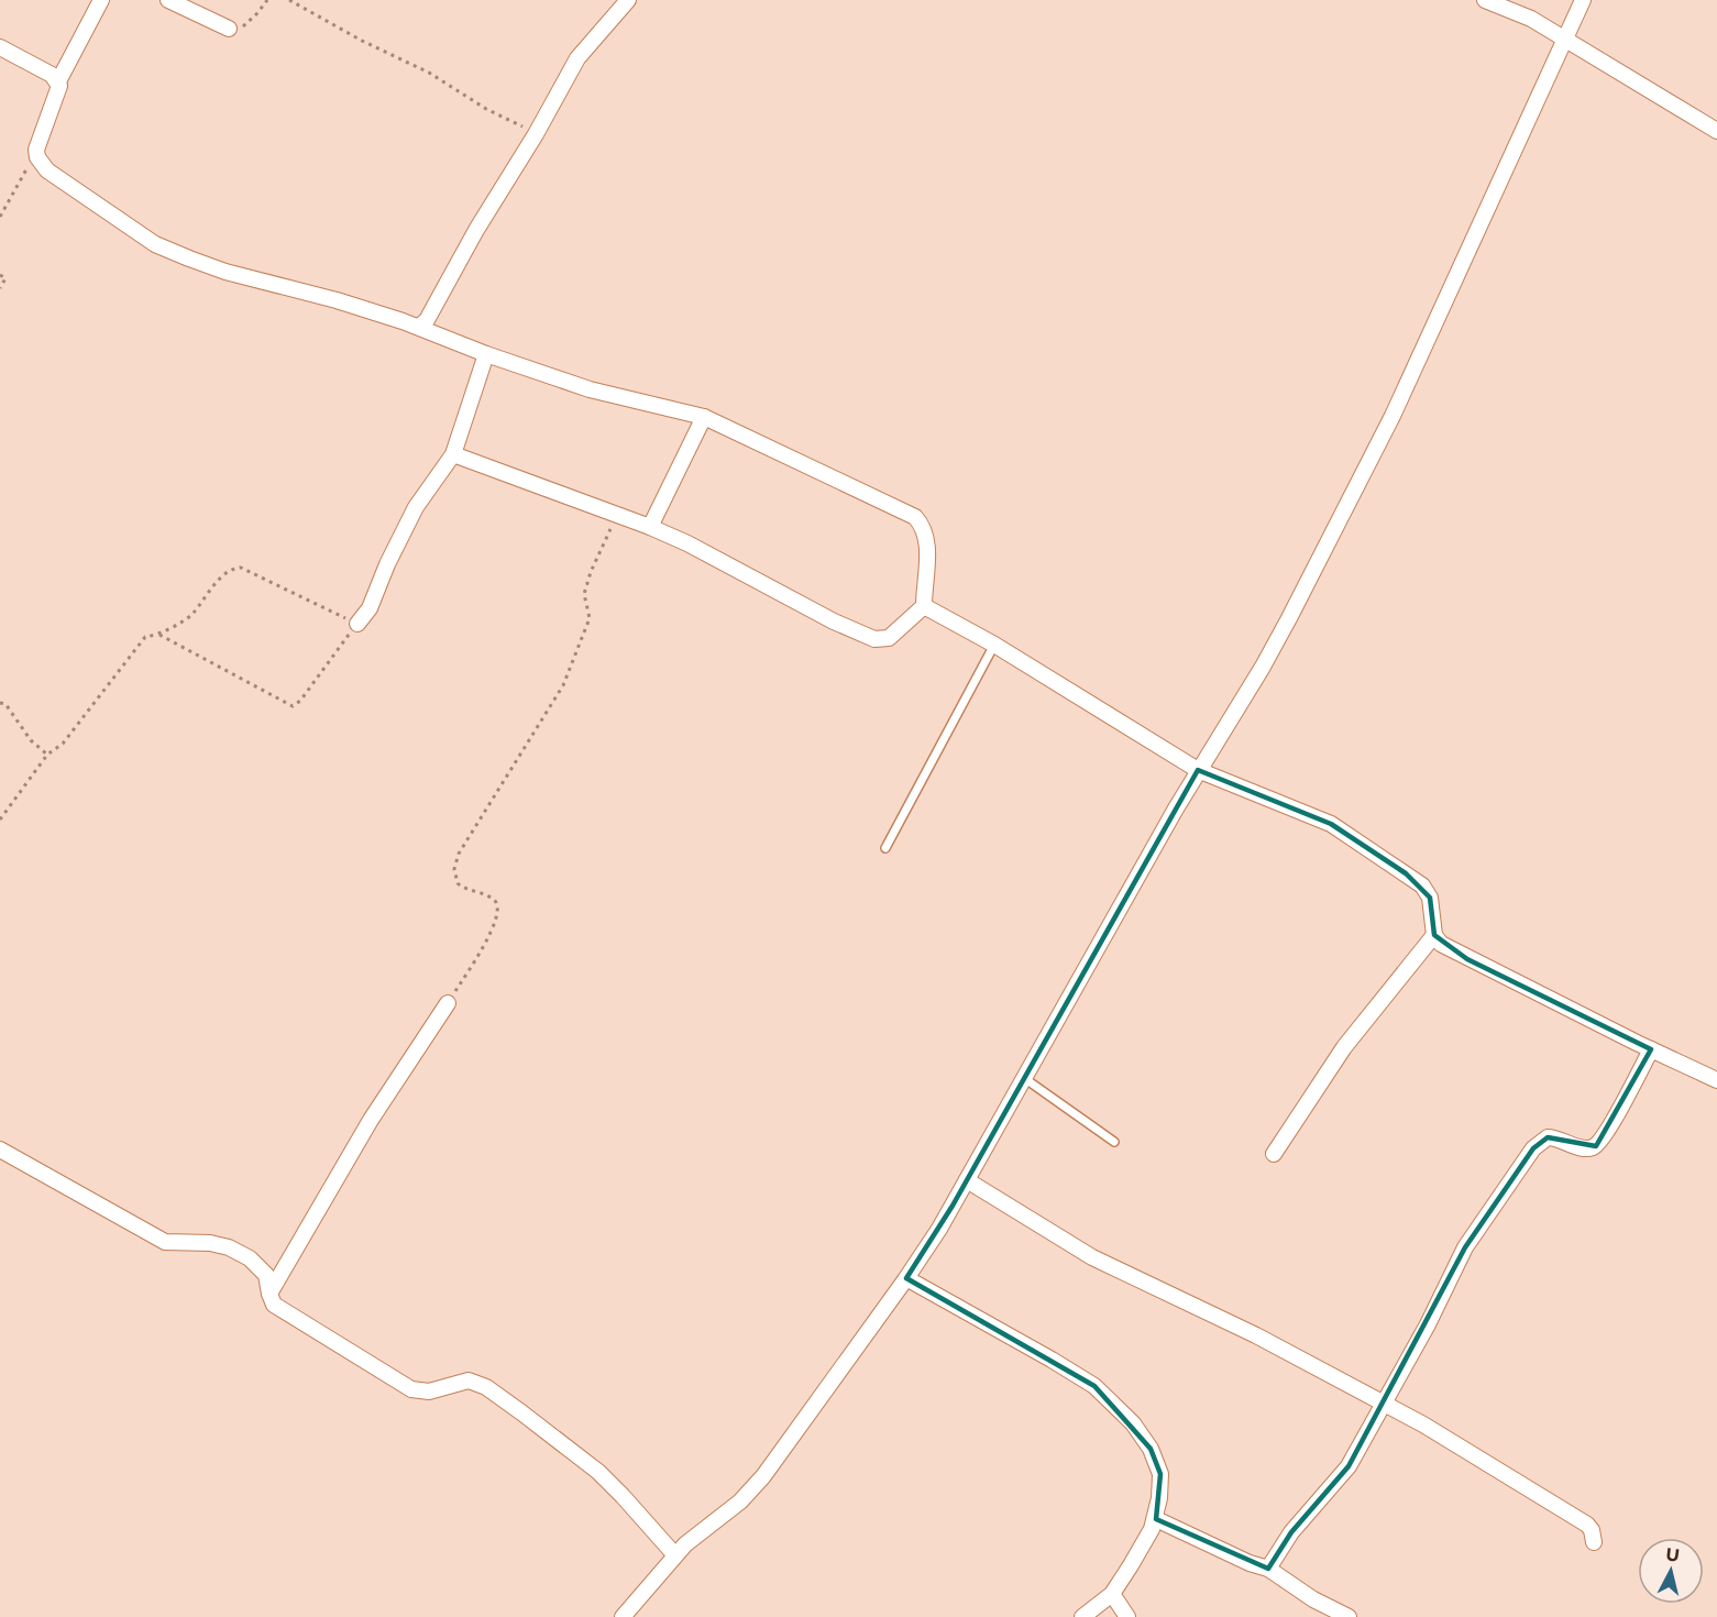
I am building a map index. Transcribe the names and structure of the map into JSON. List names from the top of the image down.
{
  "north": "top"
}
